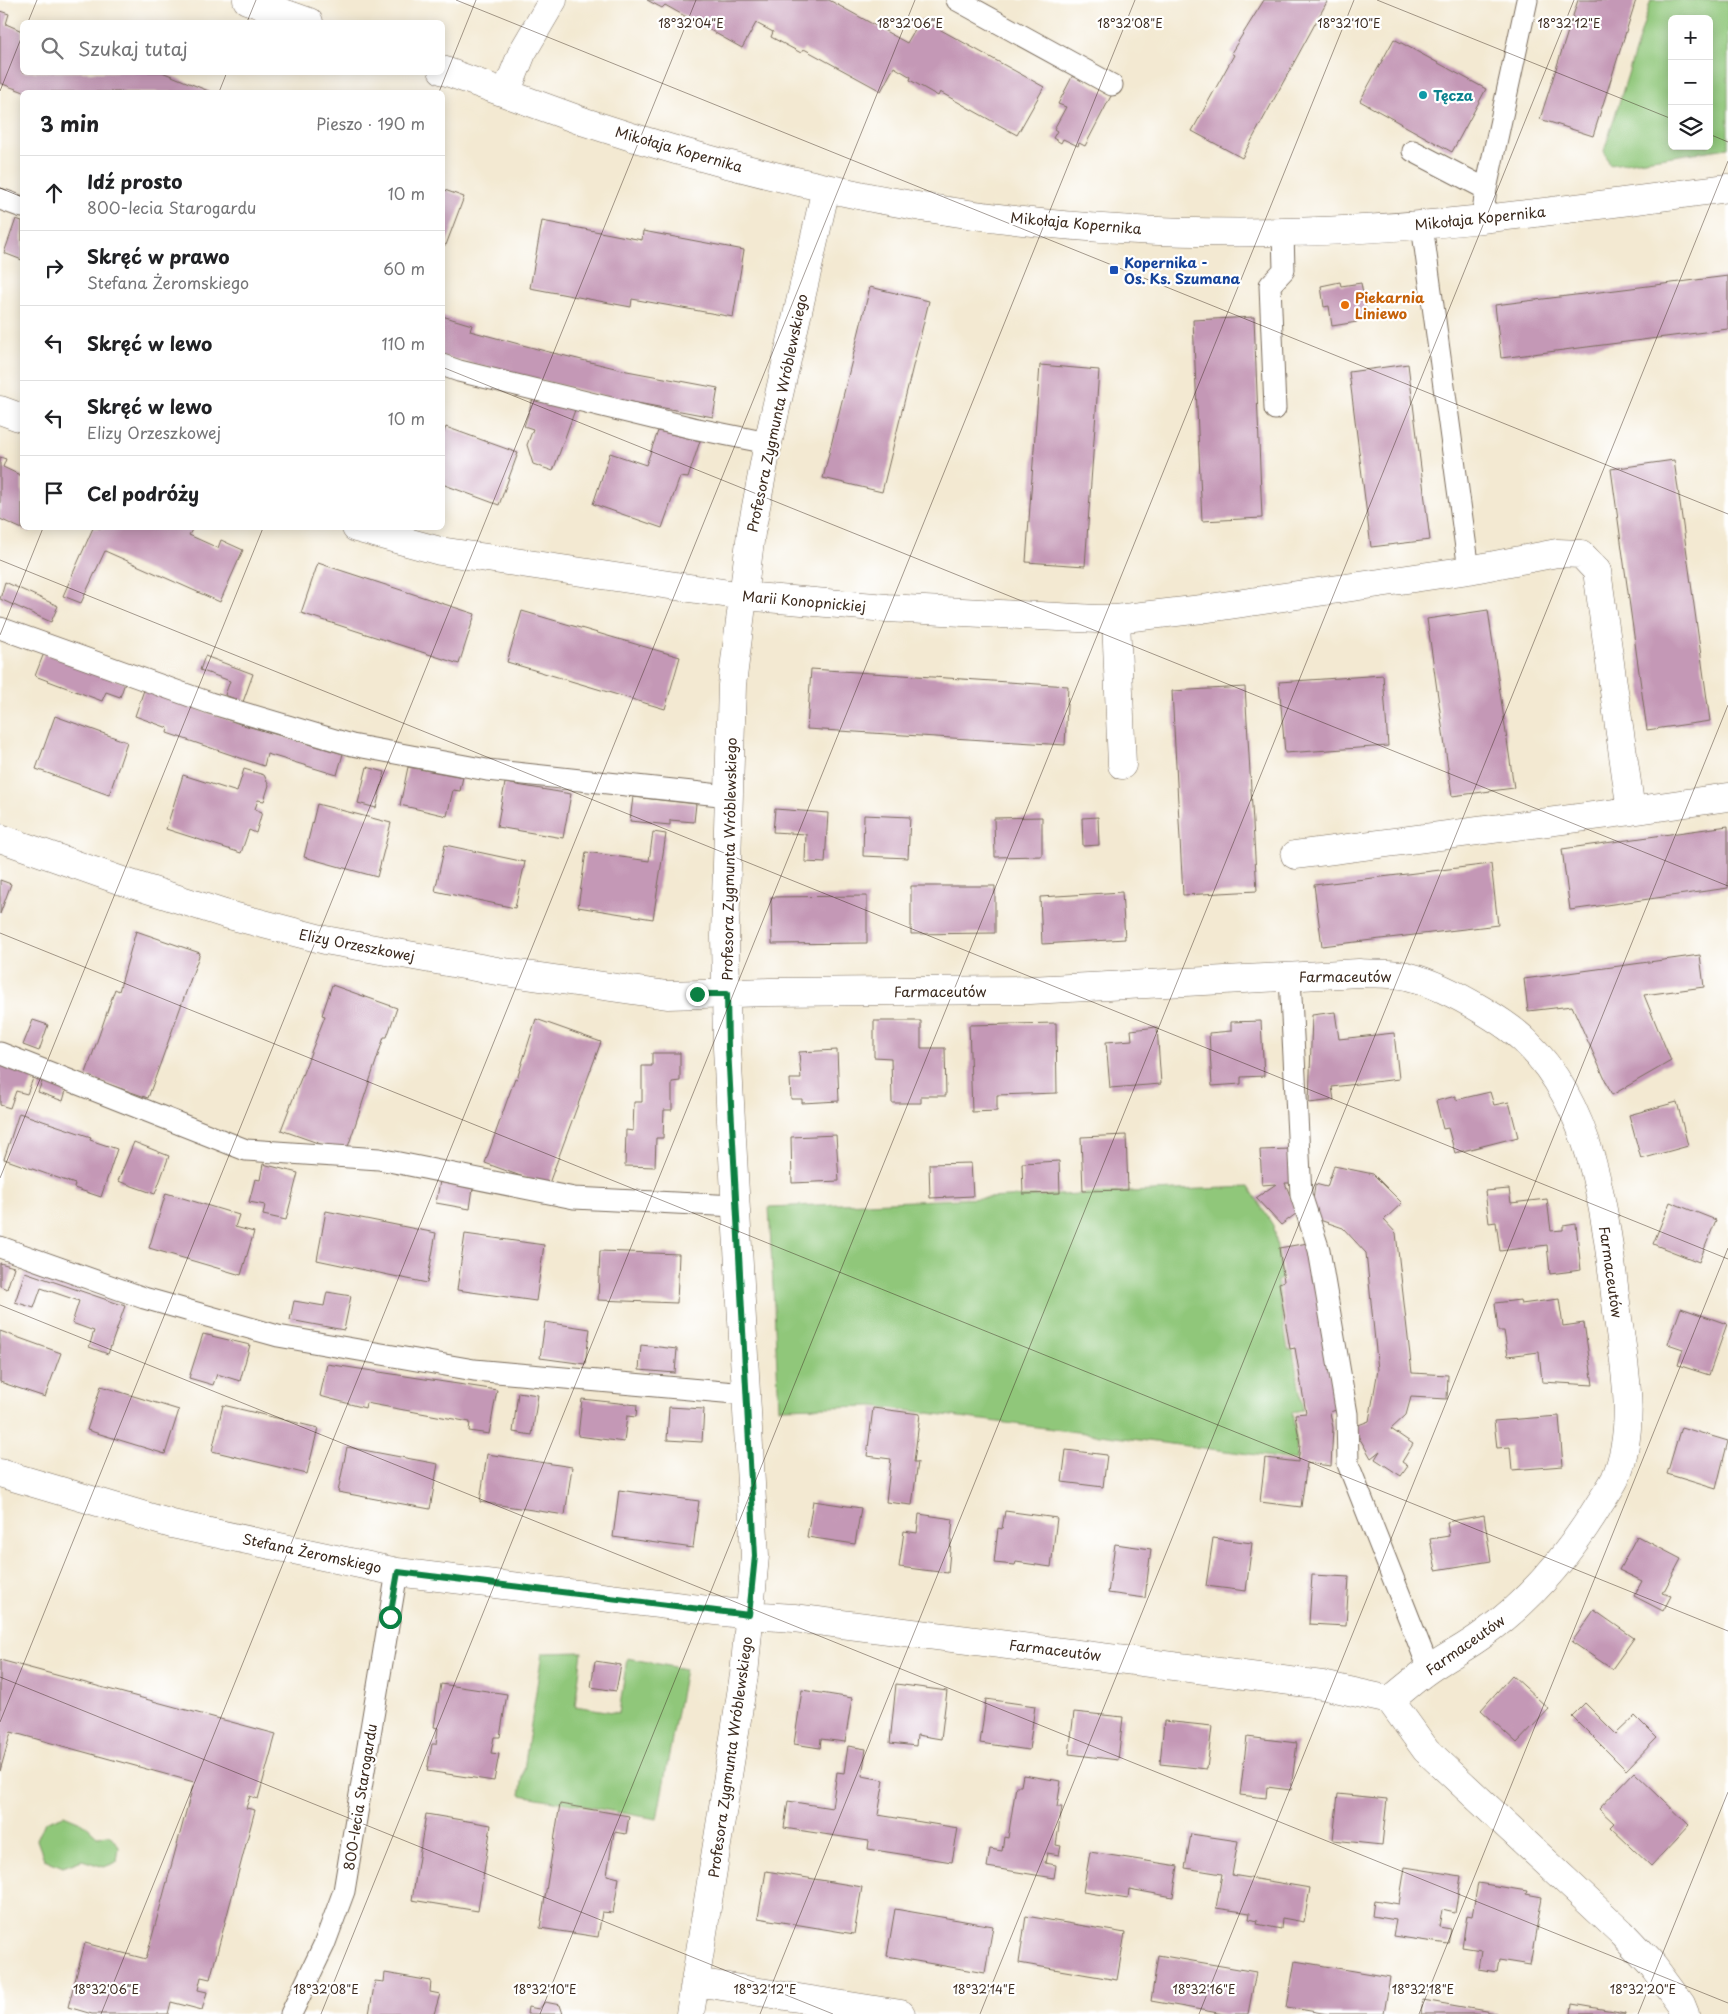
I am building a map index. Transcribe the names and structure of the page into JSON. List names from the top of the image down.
{
  "streets": {
    "street": [
      "Mikołaja Kopernika",
      "Profesora Zygmunta Wróblewskiego",
      "Marii Konopnickiej",
      "Elizy Orzeszkowej",
      "Farmaceutów",
      "Stefana Żeromskiego"
    ],
    "lane": ["800-lecia Starogardu"]
  },
  "crossings": [
    ["Mikołaja Kopernika", "Profesora Zygmunta Wróblewskiego"],
    ["Profesora Zygmunta Wróblewskiego", "Marii Konopnickiej"],
    ["Profesora Zygmunta Wróblewskiego", "Elizy Orzeszkowej"],
    ["Profesora Zygmunta Wróblewskiego", "Farmaceutów"],
    ["Profesora Zygmunta Wróblewskiego", "Stefana Żeromskiego"],
    ["Elizy Orzeszkowej", "Farmaceutów"],
    ["Farmaceutów", "Stefana Żeromskiego"],
    ["Stefana Żeromskiego", "800-lecia Starogardu"]
  ],
  "places": {
    "other": ["Tęcza", "Piekarnia Liniewo"],
    "transit": ["Kopernika - Os. Ks. Szumana"]
  },
  "page": {
    "map_buttons": ["+", "−"],
    "search": "Szukaj tutaj",
    "heading": ["3 min", "Pieszo · 190 m"],
    "list": [
      ["Idź prosto", "800-lecia Starogardu", "10 m"],
      ["Skręć w prawo", "Stefana Żeromskiego", "60 m"],
      ["Skręć w lewo", "110 m"],
      ["Skręć w lewo", "Elizy Orzeszkowej", "10 m"],
      "Cel podróży"
    ]
  },
  "coordinates": [
    "18°32'04\"E",
    "18°32'06\"E",
    "18°32'08\"E",
    "18°32'10\"E",
    "18°32'12\"E",
    "18°32'14\"E",
    "18°32'16\"E",
    "18°32'18\"E",
    "18°32'20\"E"
  ]
}
